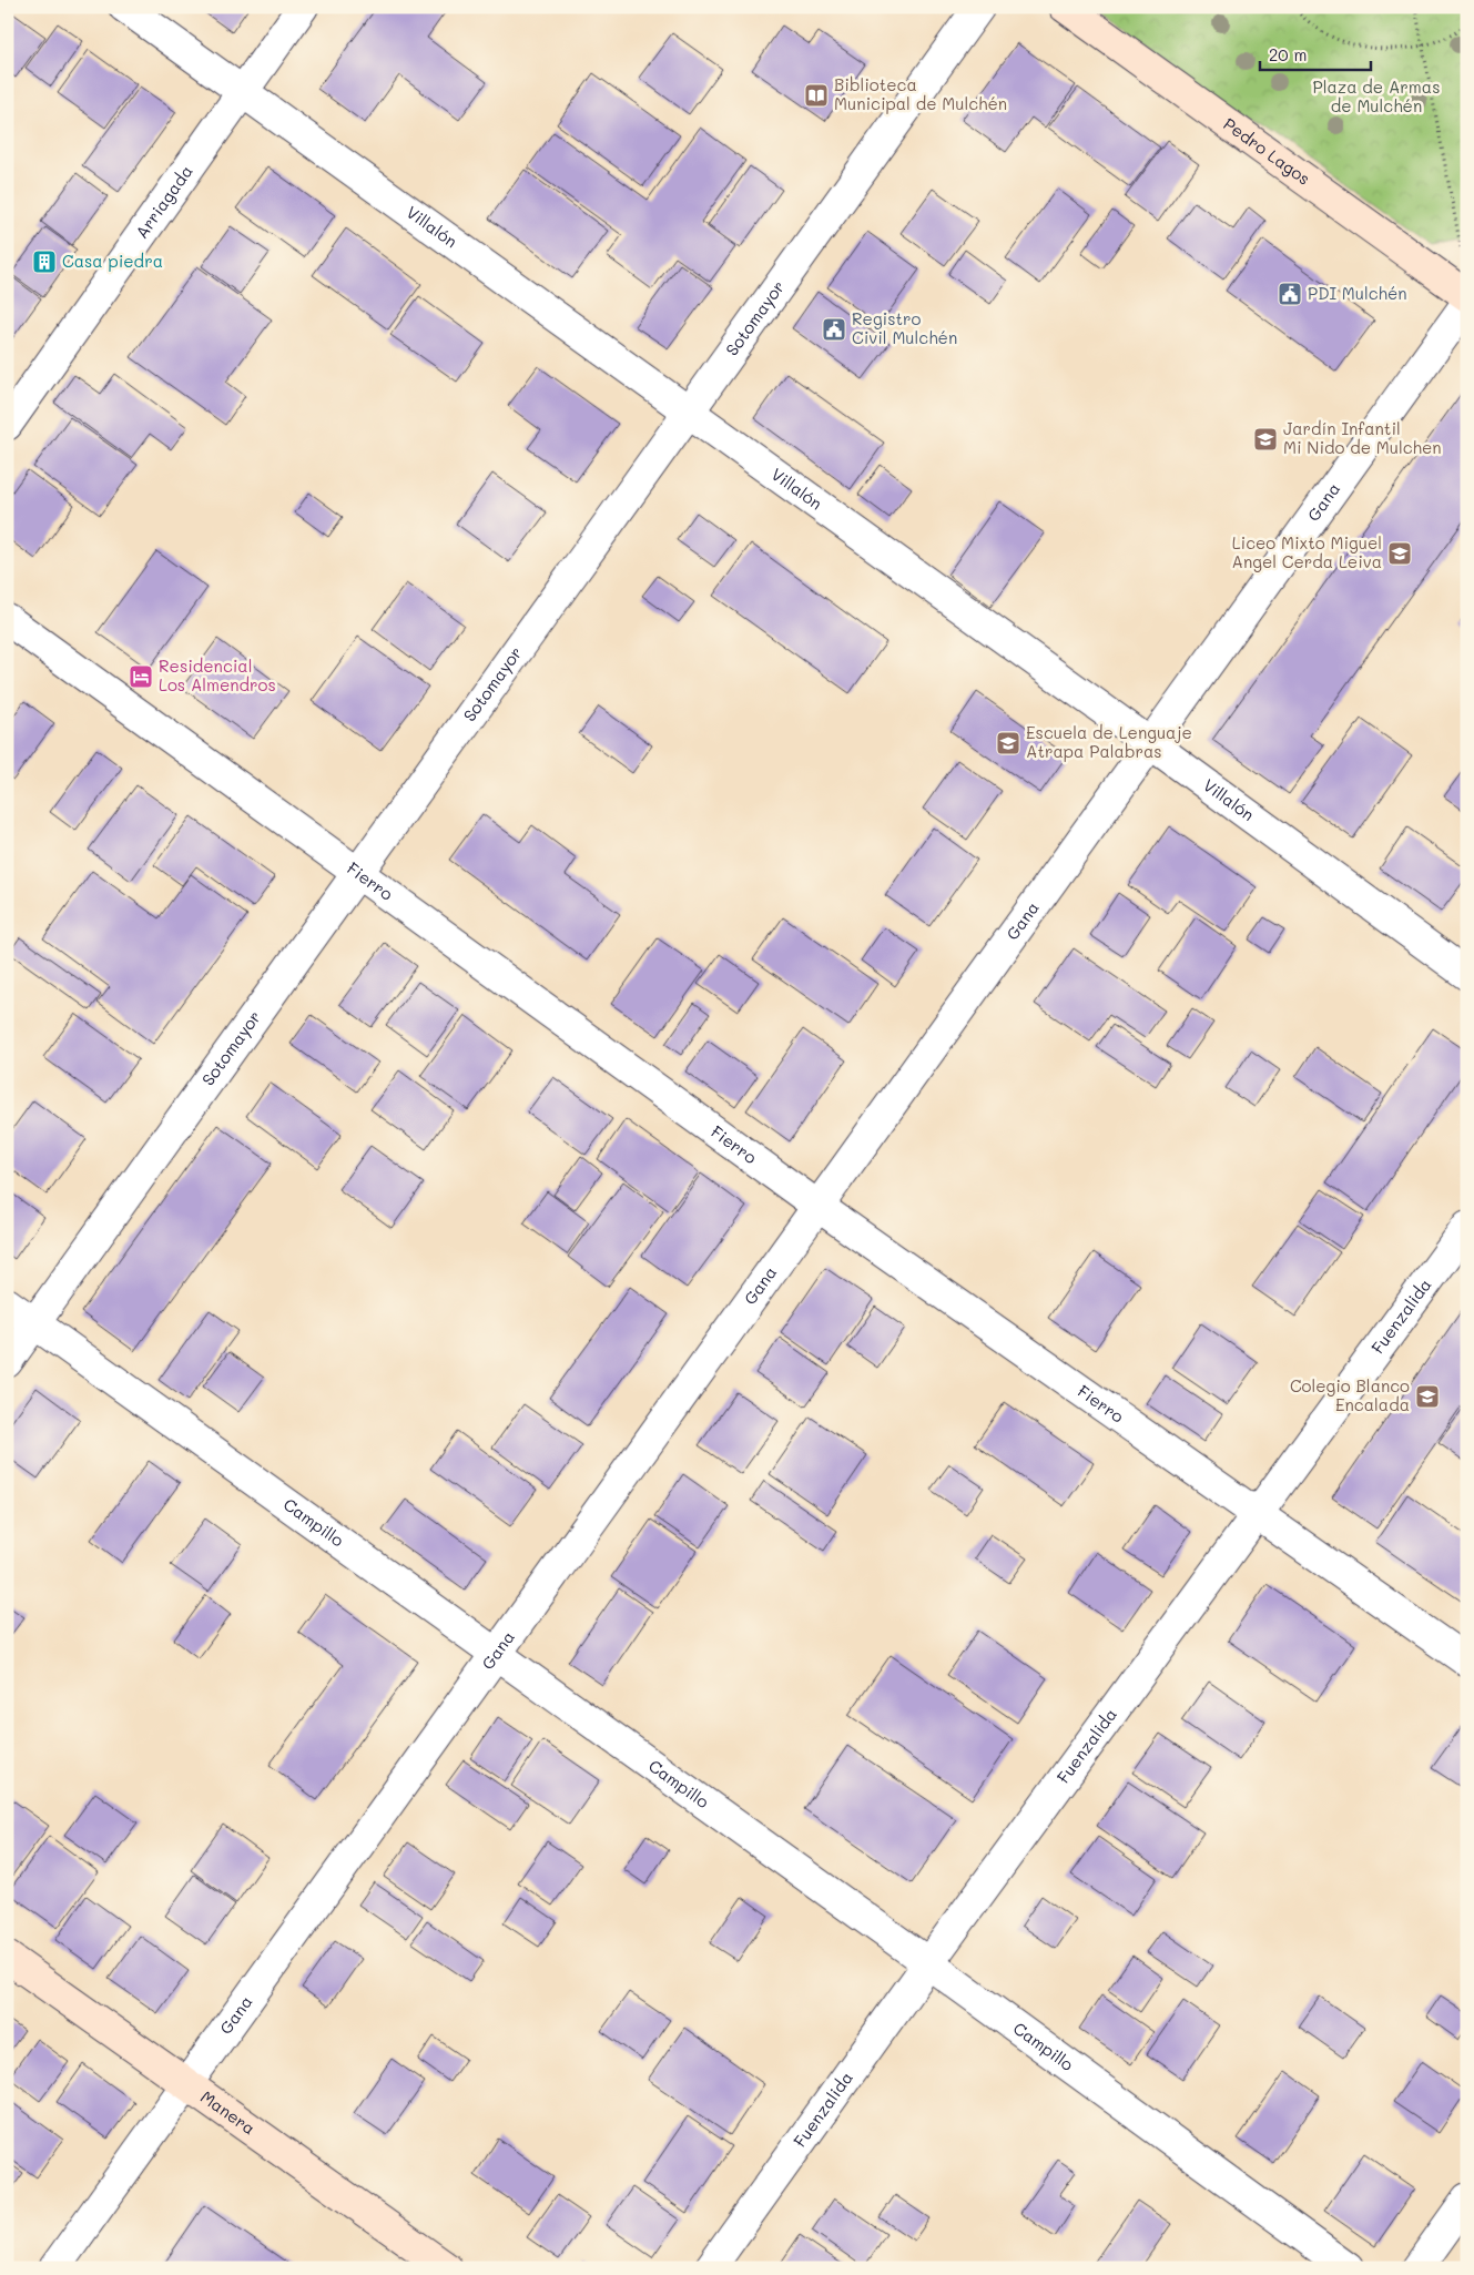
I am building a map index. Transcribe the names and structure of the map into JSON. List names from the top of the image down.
{
  "streets": {
    "main road": ["Pedro Lagos", "Manera"],
    "street": [
      "Arriagada",
      "Villalón",
      "Sotomayor",
      "Gana",
      "Fierro",
      "Fuenzalida",
      "Campillo"
    ]
  },
  "crossings": [
    ["Arriagada", "Villalón"],
    ["Villalón", "Sotomayor"],
    ["Villalón", "Gana"],
    ["Sotomayor", "Fierro"],
    ["Sotomayor", "Campillo"],
    ["Gana", "Fierro"],
    ["Gana", "Campillo"],
    ["Gana", "Manera"],
    ["Fierro", "Fuenzalida"],
    ["Fuenzalida", "Campillo"]
  ],
  "parks": ["Plaza de Armas de Mulchén"],
  "places": {
    "library": ["Biblioteca Municipal de Mulchén"],
    "building": ["Casa piedra"],
    "public building": ["PDI Mulchén", "Registro Civil Mulchén"],
    "school or university": [
      "Jardín Infantil Mi Nido de Mulchen",
      "Liceo Mixto Miguel Angel Cerda Leiva",
      "Escuela de Lenguaje Atrapa Palabras",
      "Colegio Blanco Encalada"
    ],
    "hotel": ["Residencial Los Almendros"]
  },
  "scale_bar": "20 m"
}
